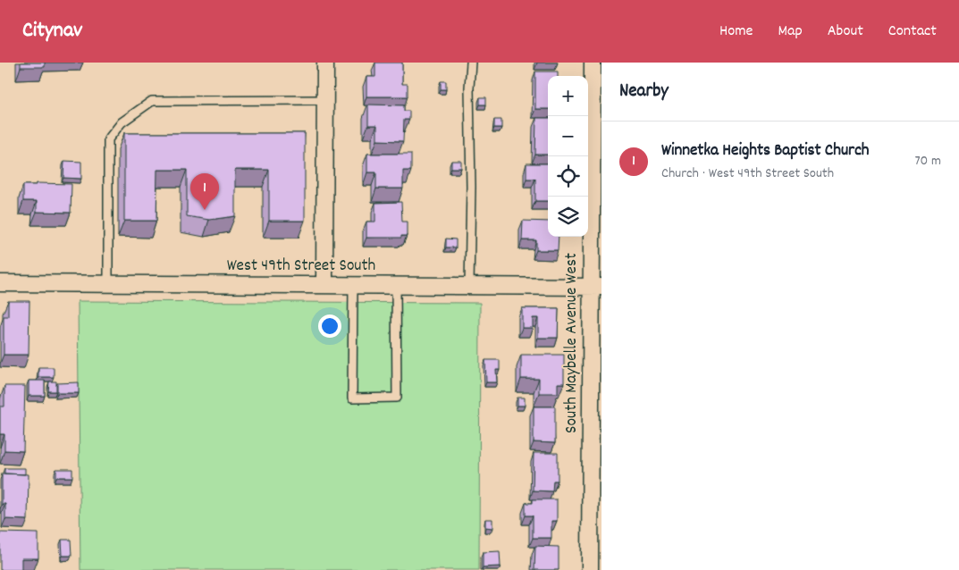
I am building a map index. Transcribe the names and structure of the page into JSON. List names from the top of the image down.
{
  "streets": {
    "street": ["West 49th Street South", "South Maybelle Avenue West"]
  },
  "crossings": [
    ["West 49th Street South", "South Maybelle Avenue West"]
  ],
  "page": {
    "header": "Citynav",
    "nav": [
      "Home",
      "Map",
      "About",
      "Contact"
    ],
    "heading": "Nearby",
    "map_buttons": ["+", "−"],
    "list": [
      {
        "mark": "1",
        "name": "Winnetka Heights Baptist Church",
        "note": "Church · West 49th Street South",
        "value": "70 m"
      }
    ],
    "pins": "1"
  }
}
